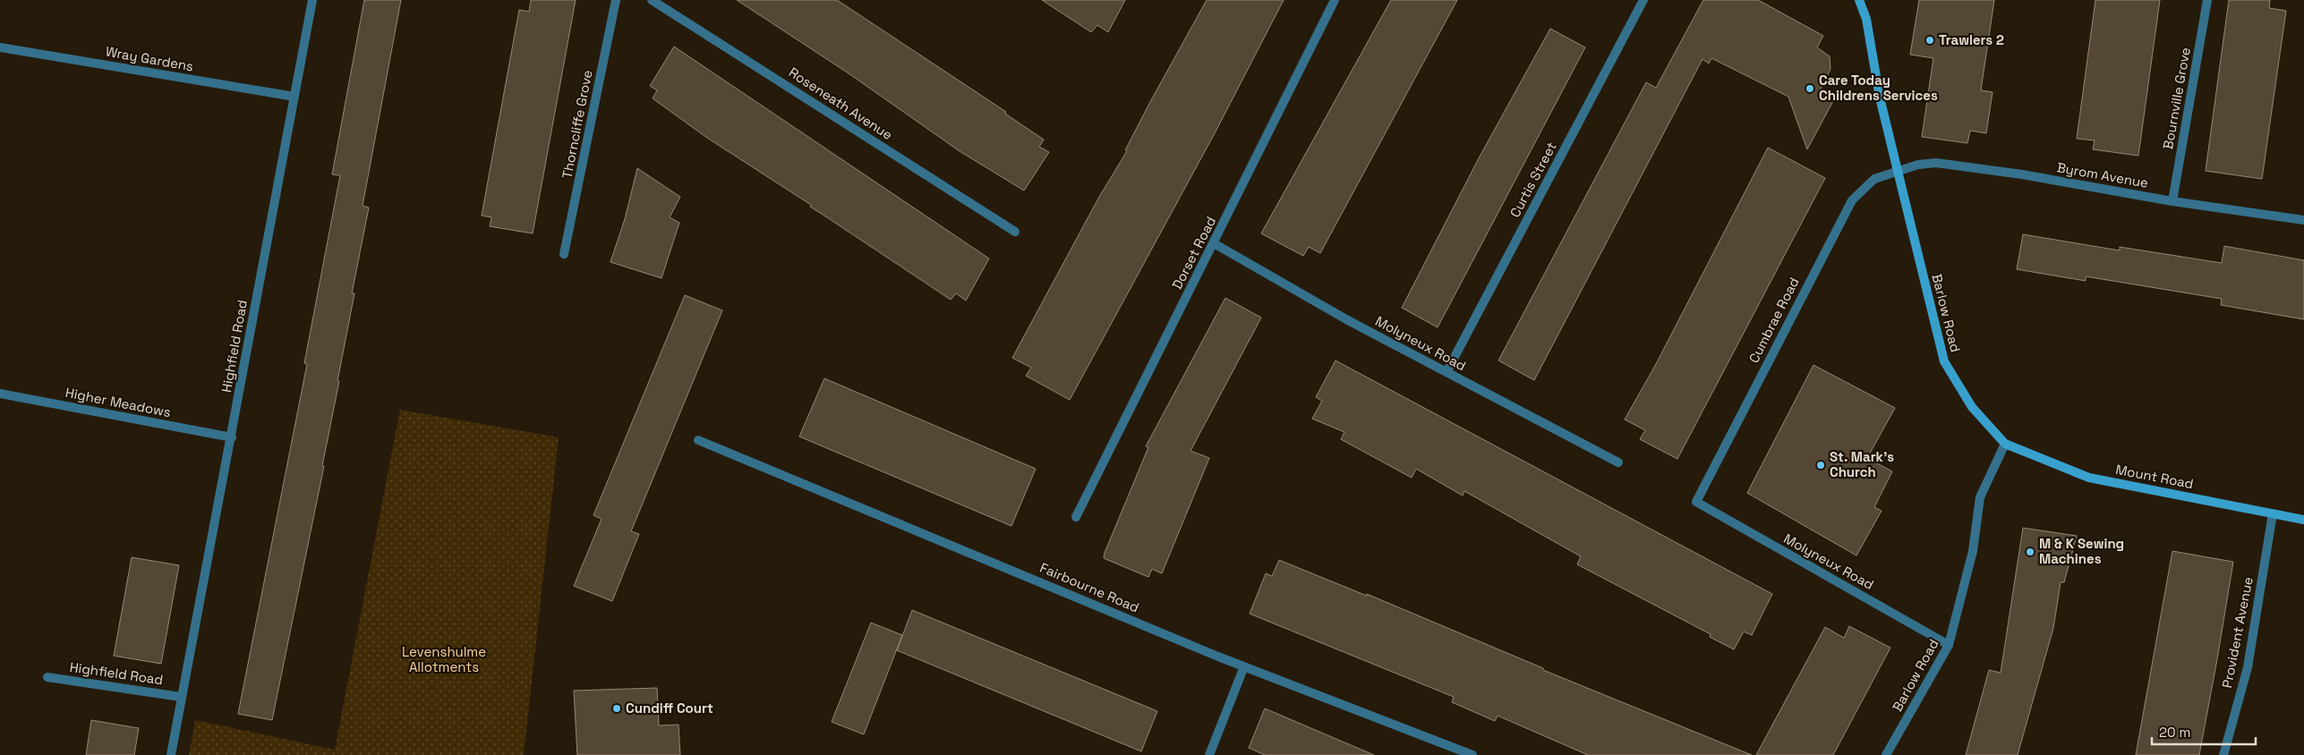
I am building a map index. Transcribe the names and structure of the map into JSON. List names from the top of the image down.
{
  "streets": {
    "main road": ["Barlow Road", "Mount Road"],
    "street": [
      "Wray Gardens",
      "Bournville Grove",
      "Roseneath Avenue",
      "Thorncliffe Grove",
      "Byrom Avenue",
      "Curtis Street",
      "Dorset Road",
      "Cumbrae Road",
      "Molyneux Road",
      "Highfield Road",
      "Higher Meadows",
      "Fairbourne Road",
      "Provident Avenue"
    ]
  },
  "crossings": [
    ["Wray Gardens", "Highfield Road"],
    ["Bournville Grove", "Byrom Avenue"],
    ["Byrom Avenue", "Barlow Road"],
    ["Byrom Avenue", "Cumbrae Road"],
    ["Curtis Street", "Molyneux Road"],
    ["Dorset Road", "Molyneux Road"],
    ["Barlow Road", "Cumbrae Road"],
    ["Barlow Road", "Molyneux Road"],
    ["Barlow Road", "Mount Road"],
    ["Cumbrae Road", "Molyneux Road"],
    ["Highfield Road", "Higher Meadows"],
    ["Mount Road", "Provident Avenue"]
  ],
  "parks": ["Levenshulme Allotments"],
  "places": [
    "Trawlers 2",
    "Care Today Childrens Services",
    "St. Mark's Church",
    "M & K Sewing Machines",
    "Cundiff Court"
  ],
  "scale_bar": "20 m"
}
